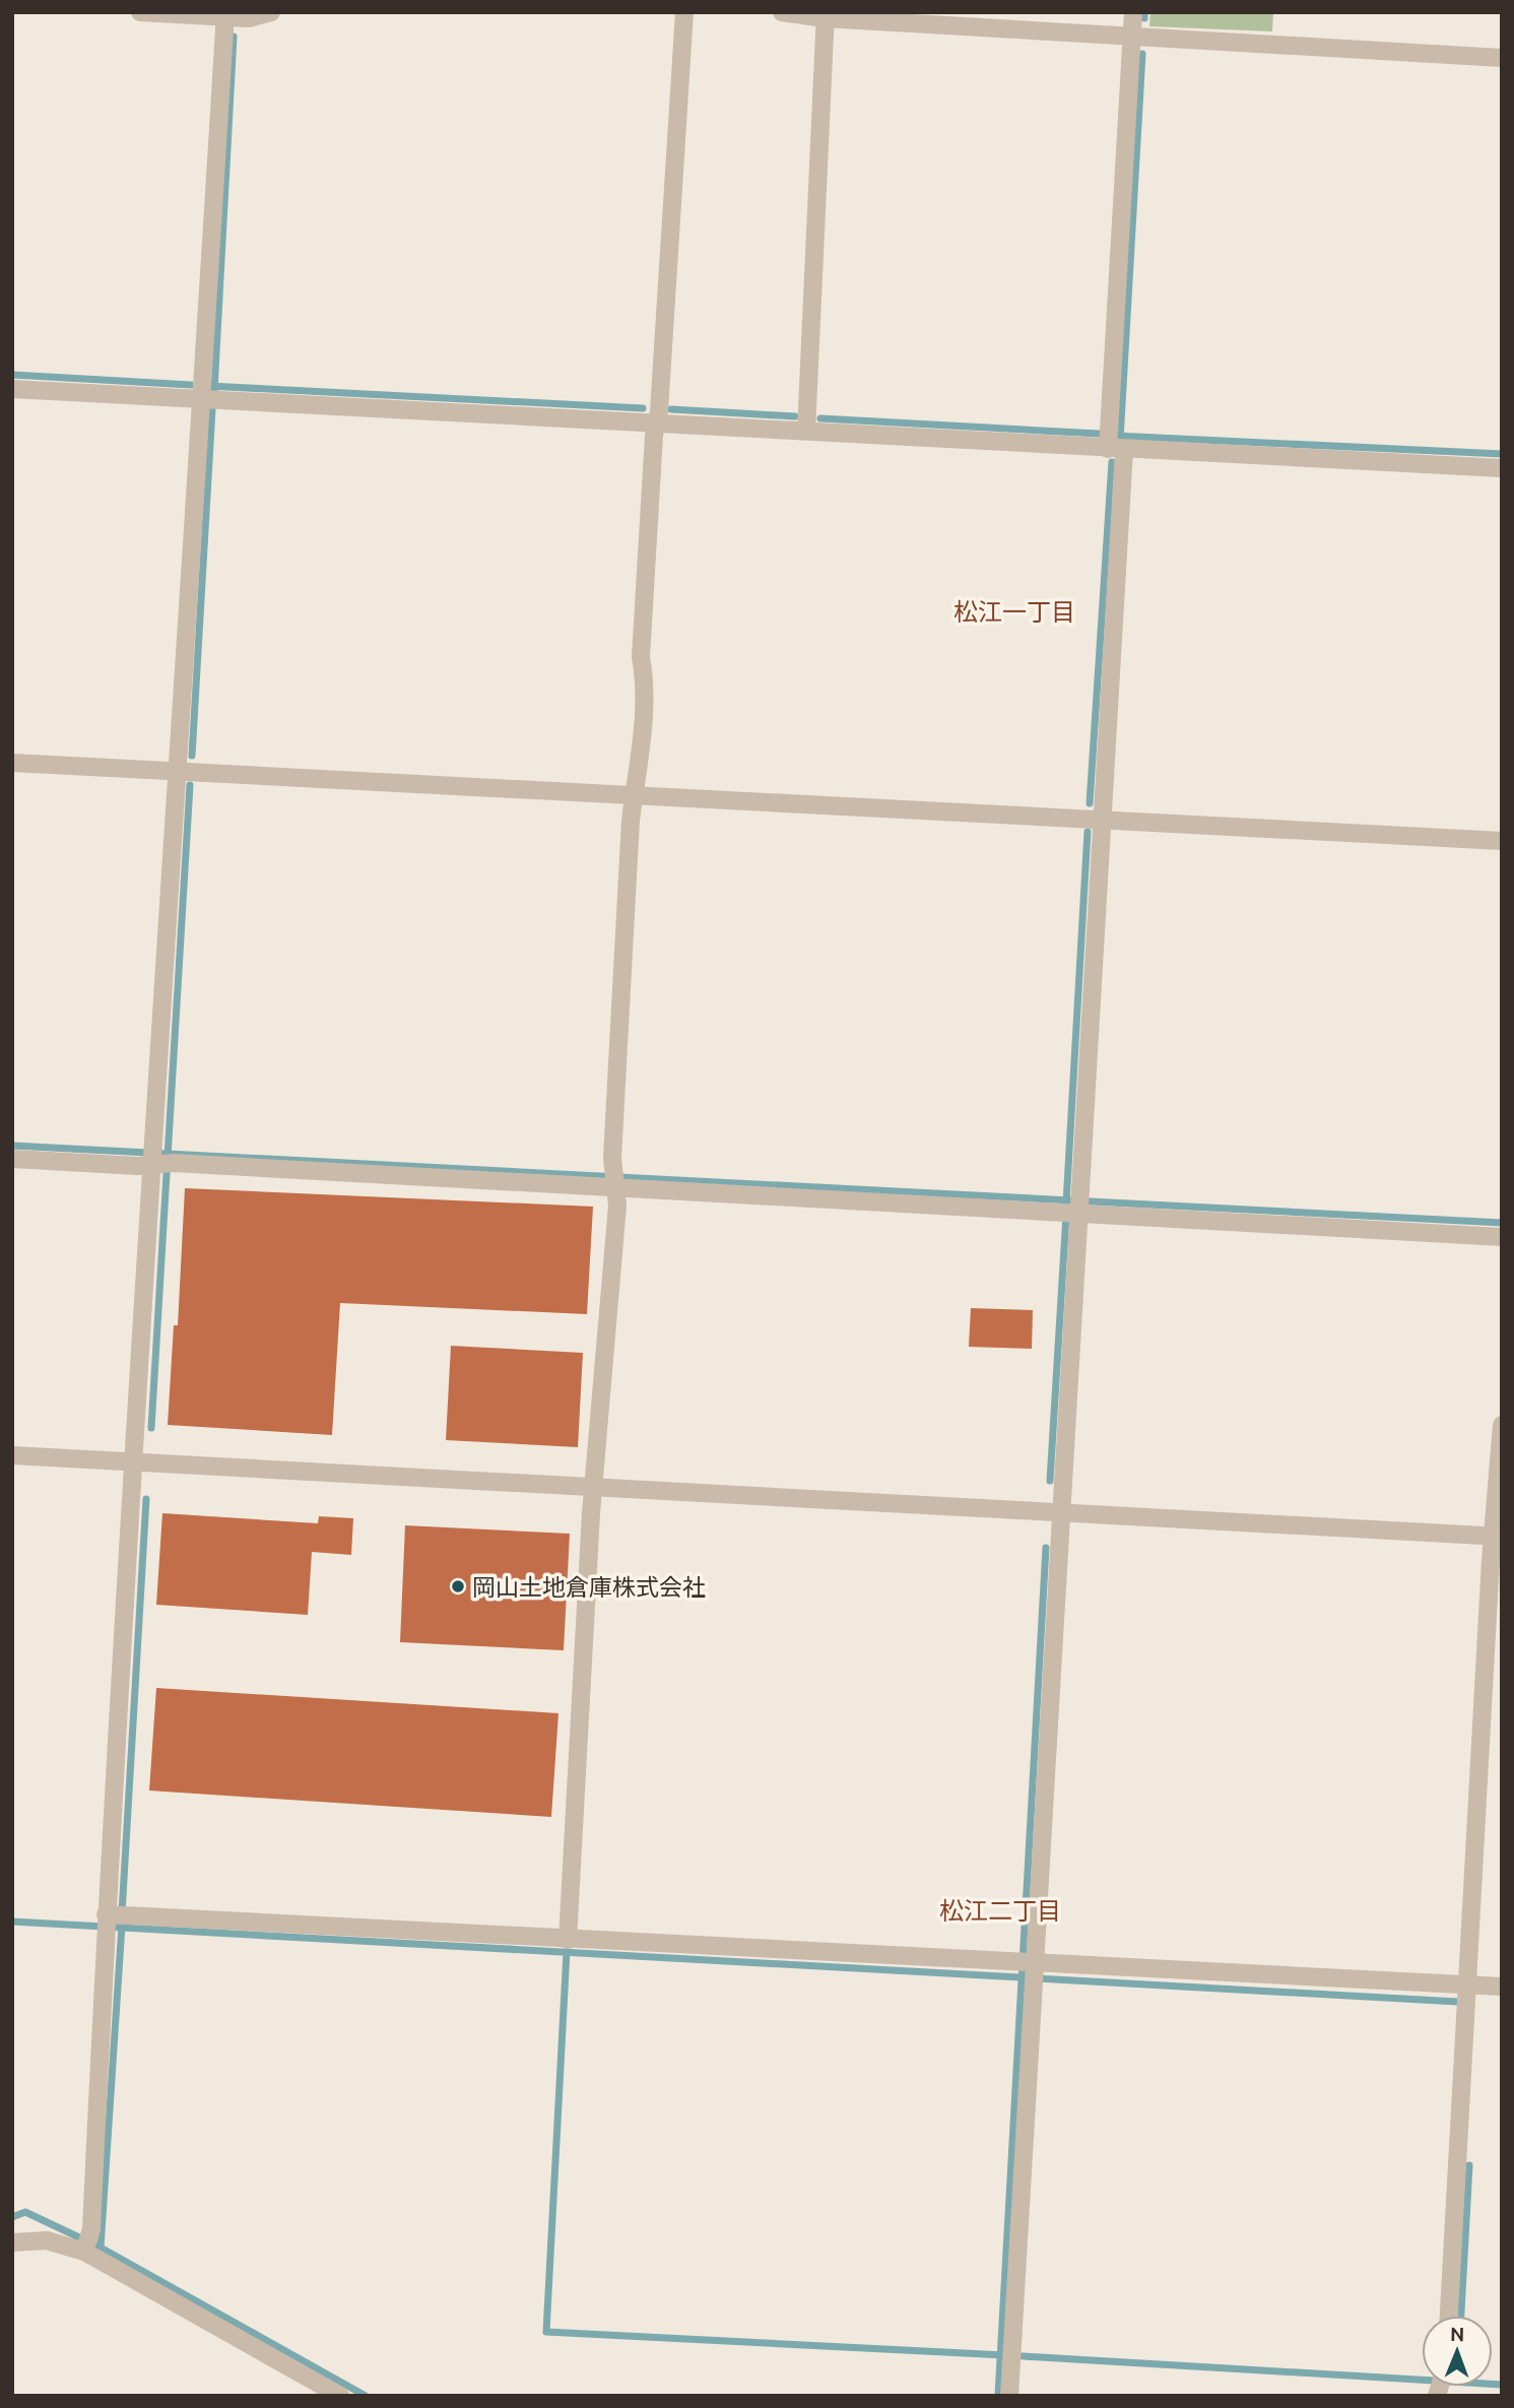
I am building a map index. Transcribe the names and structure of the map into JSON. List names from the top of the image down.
{
  "districts": ["松江一丁目", "松江二丁目"],
  "places": ["岡山土地倉庫株式会社"],
  "north": "top"
}
